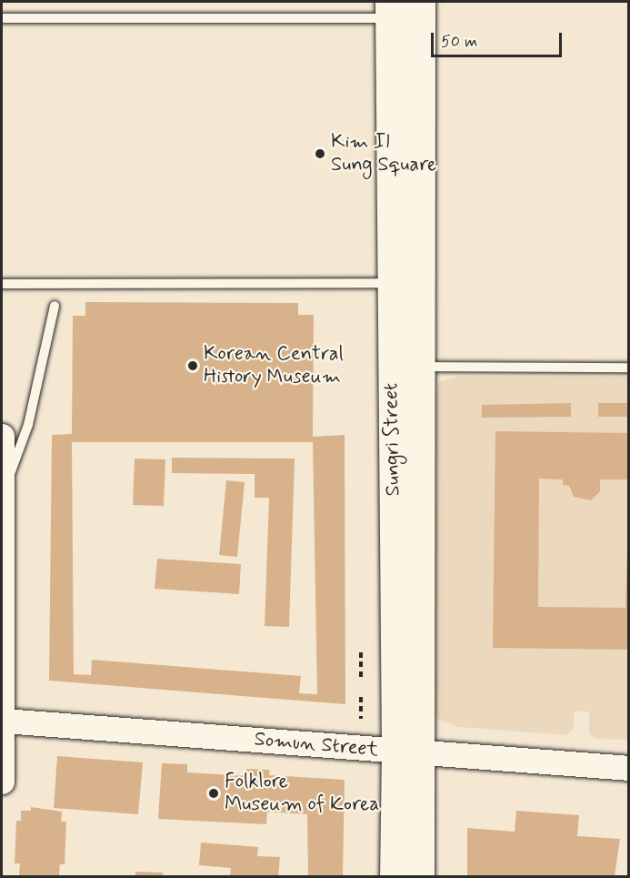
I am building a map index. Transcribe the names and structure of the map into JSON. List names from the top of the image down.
{
  "streets": {
    "main road": ["Sungri Street"],
    "street": ["Somun Street"]
  },
  "crossings": [
    ["Sungri Street", "Somun Street"]
  ],
  "places": ["Kim Il Sung Square", "Korean Central History Museum", "Folklore Museum of Korea"],
  "scale_bar": "50 m"
}
